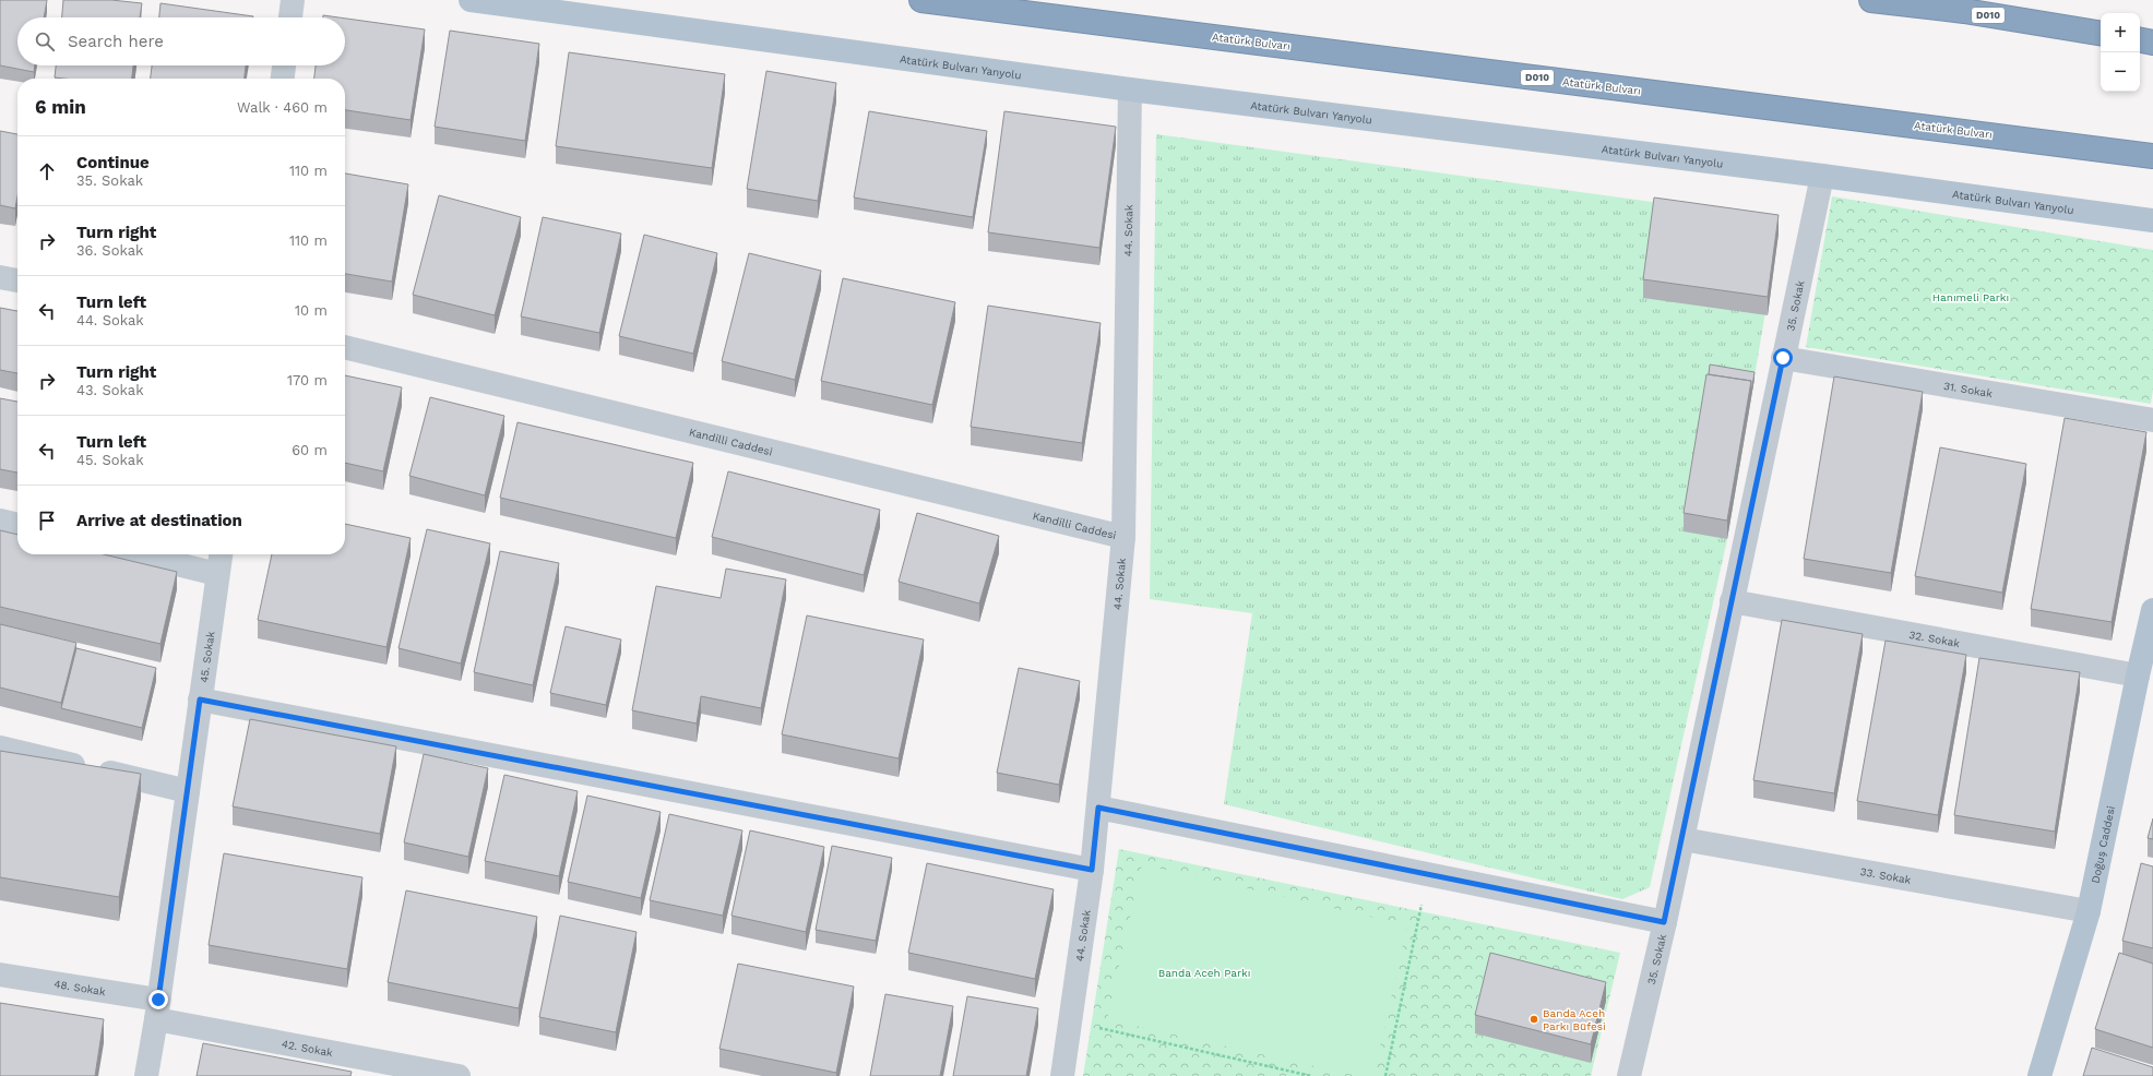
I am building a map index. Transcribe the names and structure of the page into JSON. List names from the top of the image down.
{
  "streets": {
    "highway": ["D010", "Atatürk Bulvarı"],
    "main road": ["Atatürk Bulvarı Yanyolu", "Doğuş Caddesi"],
    "street": [
      "44. Sokak",
      "35. Sokak",
      "31. Sokak",
      "Kandilli Caddesi",
      "32. Sokak",
      "45. Sokak",
      "33. Sokak",
      "48. Sokak",
      "42. Sokak"
    ]
  },
  "crossings": [
    ["Atatürk Bulvarı Yanyolu", "44. Sokak"],
    ["Atatürk Bulvarı Yanyolu", "35. Sokak"],
    ["44. Sokak", "Kandilli Caddesi"],
    ["35. Sokak", "31. Sokak"],
    ["35. Sokak", "32. Sokak"],
    ["35. Sokak", "33. Sokak"],
    ["32. Sokak", "Doğuş Caddesi"],
    ["45. Sokak", "48. Sokak"],
    ["45. Sokak", "42. Sokak"],
    ["Doğuş Caddesi", "33. Sokak"],
    ["48. Sokak", "42. Sokak"]
  ],
  "parks": ["Hanımeli Parkı", "Banda Aceh Parkı"],
  "places": ["Banda Aceh Parkı Büfesi"],
  "page": {
    "map_buttons": ["+", "−"],
    "search": "Search here",
    "heading": ["6 min", "Walk · 460 m"],
    "list": [
      ["Continue", "35. Sokak", "110 m"],
      ["Turn right", "36. Sokak", "110 m"],
      ["Turn left", "44. Sokak", "10 m"],
      ["Turn right", "43. Sokak", "170 m"],
      ["Turn left", "45. Sokak", "60 m"],
      "Arrive at destination"
    ]
  }
}
